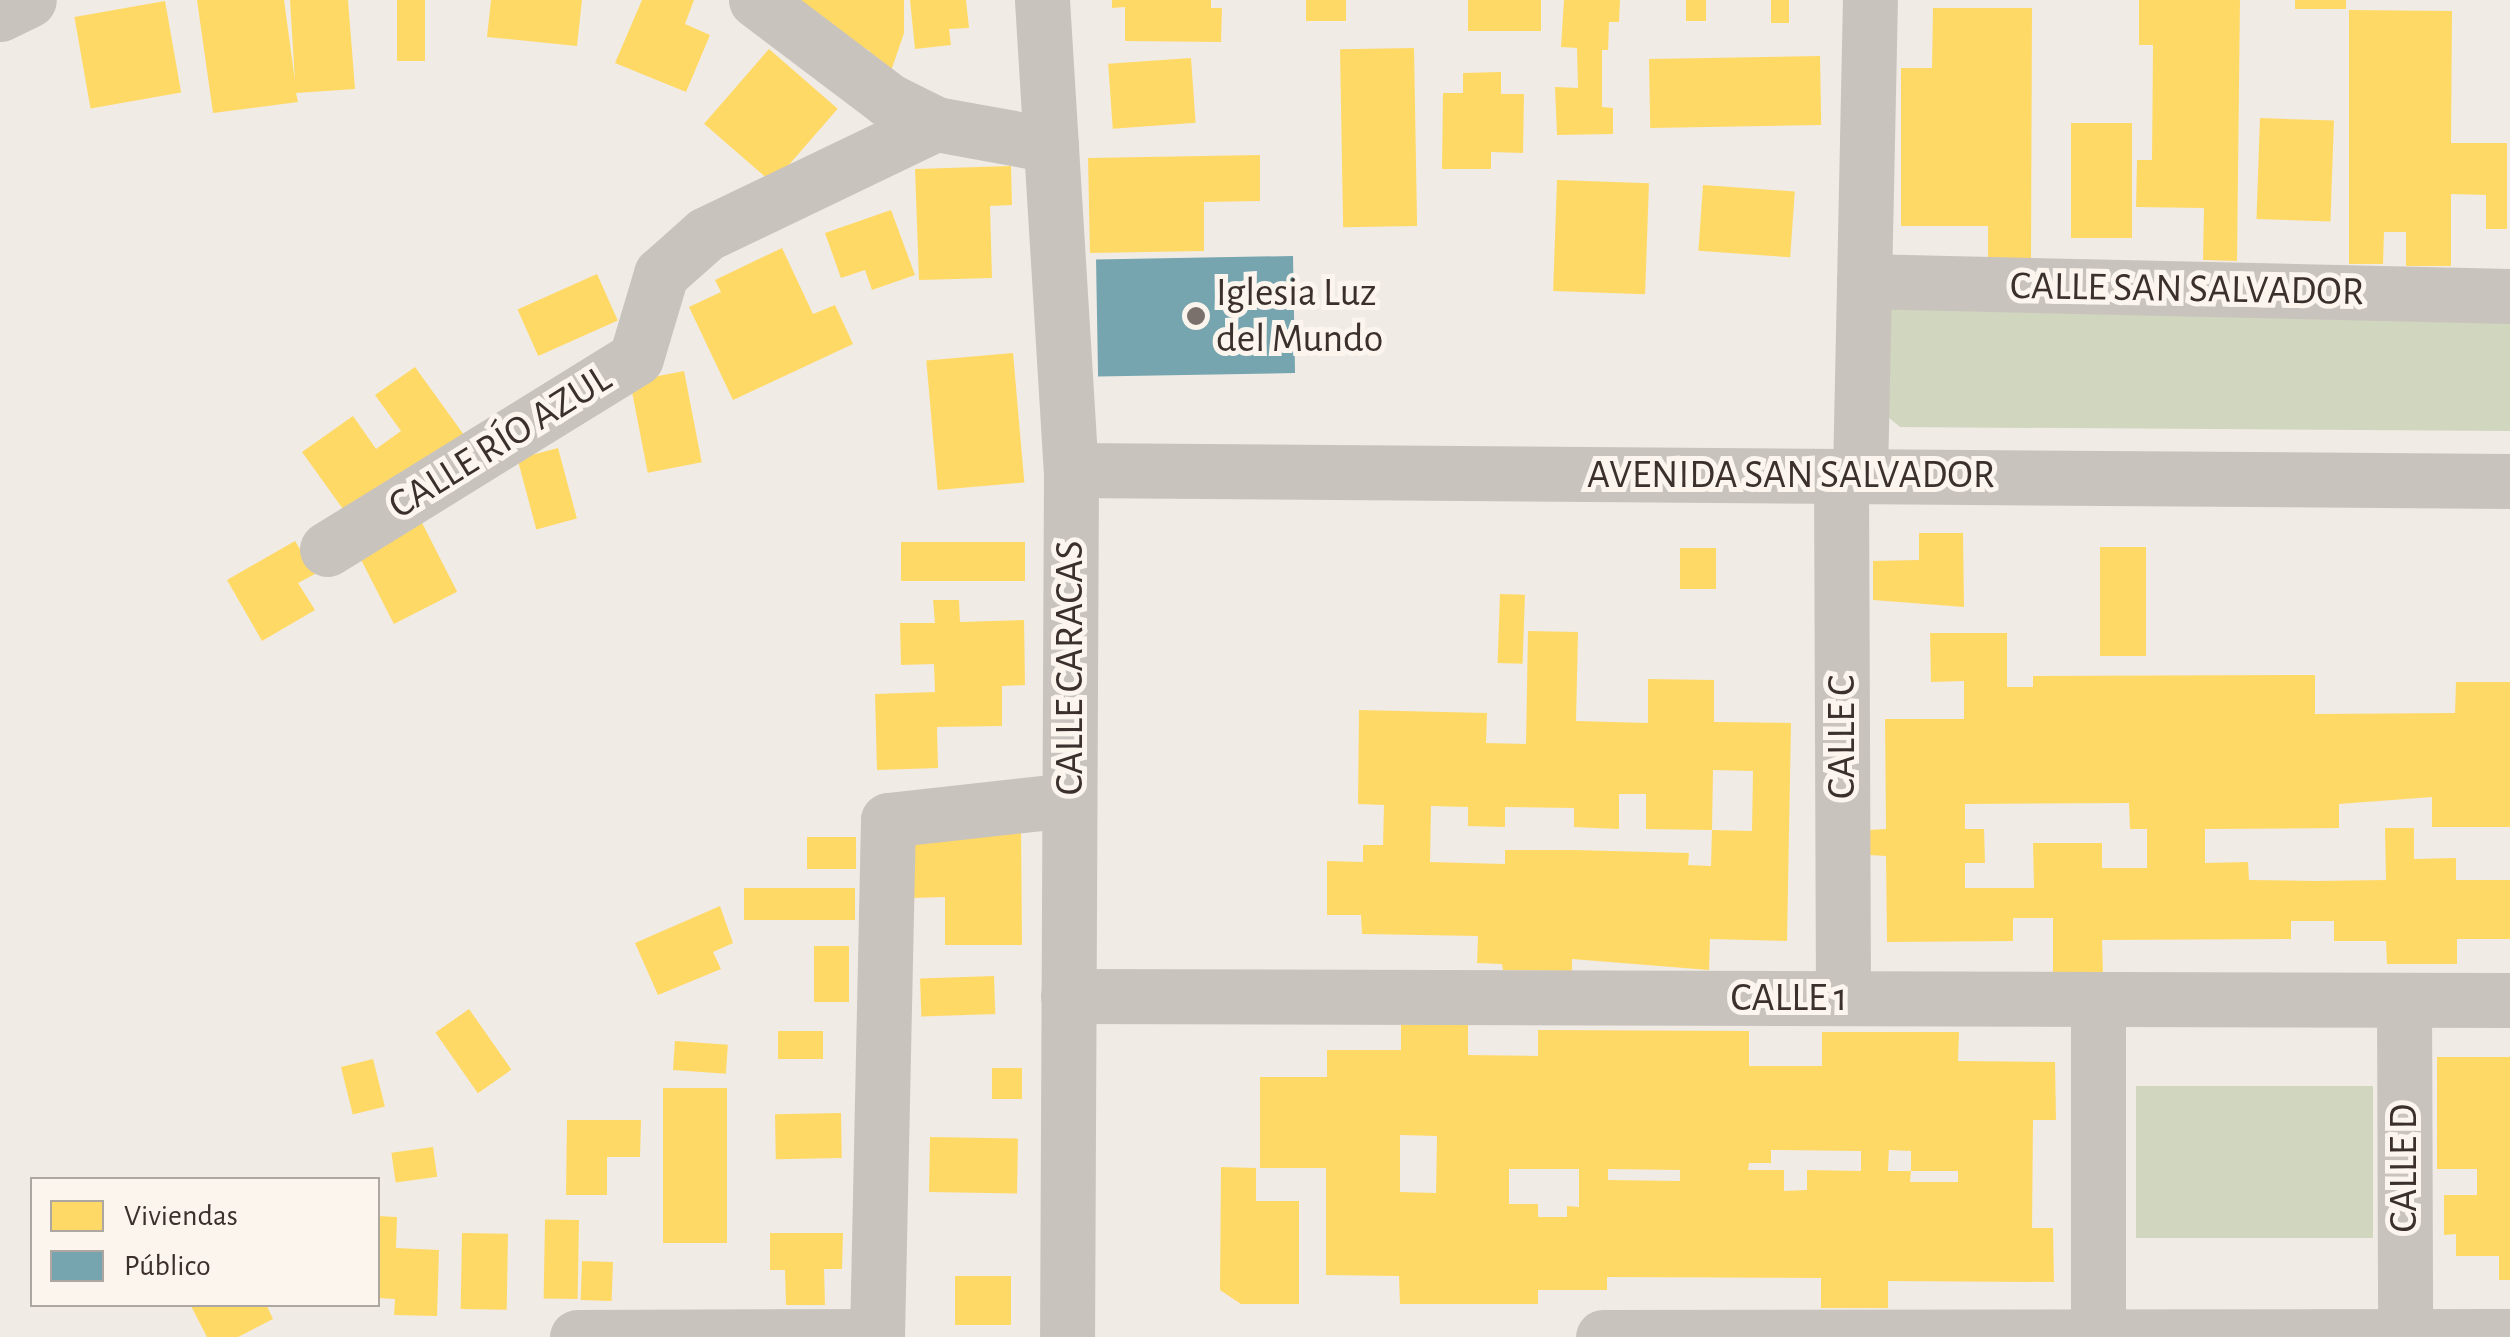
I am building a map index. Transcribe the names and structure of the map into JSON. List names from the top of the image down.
{
  "streets": {
    "street": [
      "CALLE SAN SALVADOR",
      "CALLE RÍO AZUL",
      "AVENIDA SAN SALVADOR",
      "CALLE CARACAS",
      "CALLE C",
      "CALLE 1",
      "CALLE D"
    ]
  },
  "crossings": [
    ["CALLE SAN SALVADOR", "CALLE C"],
    ["AVENIDA SAN SALVADOR", "CALLE CARACAS"],
    ["AVENIDA SAN SALVADOR", "CALLE C"],
    ["CALLE CARACAS", "CALLE 1"],
    ["CALLE C", "CALLE 1"],
    ["CALLE 1", "CALLE D"]
  ],
  "places": ["Iglesia Luz del Mundo"],
  "legend": ["Viviendas", "Público"]
}
